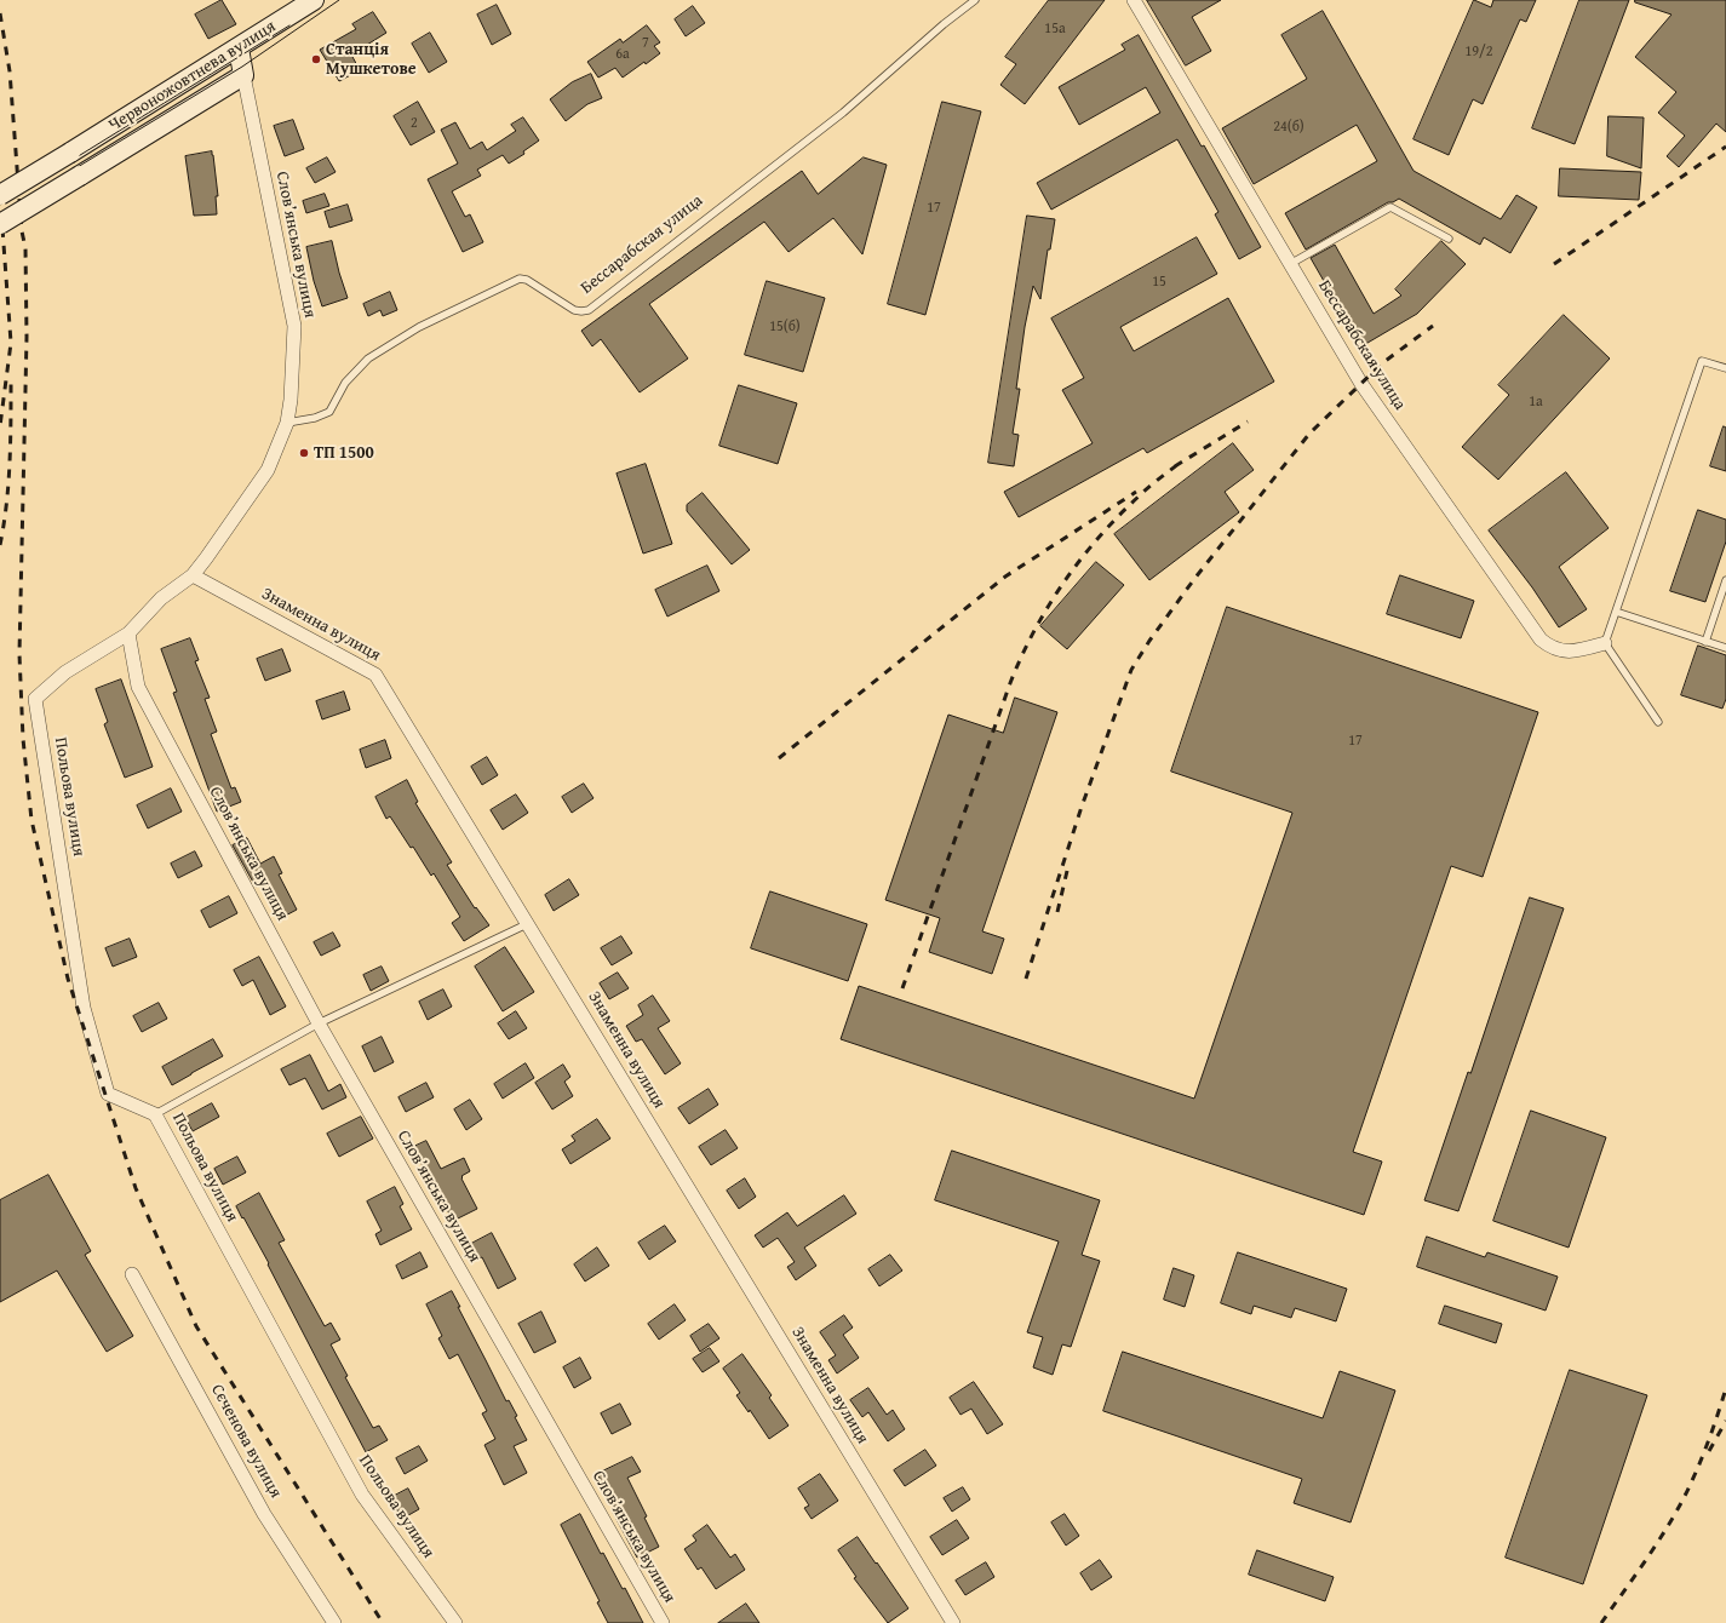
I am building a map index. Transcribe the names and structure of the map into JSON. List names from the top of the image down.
{
  "streets": {
    "main road": ["Червоножовтнева вулиця"],
    "street": [
      "Слов’янська вулиця",
      "Бессарабская улица",
      "Знаменна вулиця",
      "Польова вулиця",
      "Сєченова вулиця"
    ]
  },
  "crossings": [
    ["Червоножовтнева вулиця", "Слов’янська вулиця"],
    ["Слов’янська вулиця", "Бессарабская улица"],
    ["Слов’янська вулиця", "Знаменна вулиця"],
    ["Слов’янська вулиця", "Польова вулиця"]
  ],
  "places": ["Станція Мушкетове", "ТП 1500"],
  "house_numbers": [
    "15а",
    "7",
    "19/2",
    "6а",
    "2",
    "24(б)",
    "17",
    "15",
    "15(б)",
    "1а",
    "17"
  ]
}
